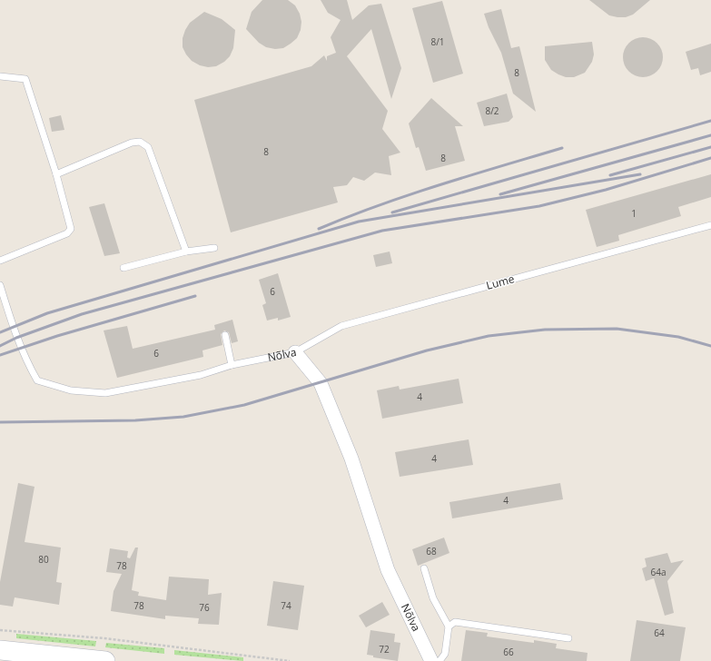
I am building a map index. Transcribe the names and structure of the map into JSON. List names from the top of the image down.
{
  "streets": {
    "street": ["Nõlva"],
    "lane": ["Lume"]
  },
  "crossings": [
    ["Lume", "Nõlva"]
  ],
  "house_numbers": [
    "8/1",
    "8",
    "8/2",
    "8",
    "8",
    "1",
    "6",
    "6",
    "4",
    "4",
    "4",
    "68",
    "80",
    "78",
    "64a",
    "78",
    "74",
    "76",
    "64",
    "72",
    "66"
  ]
}
